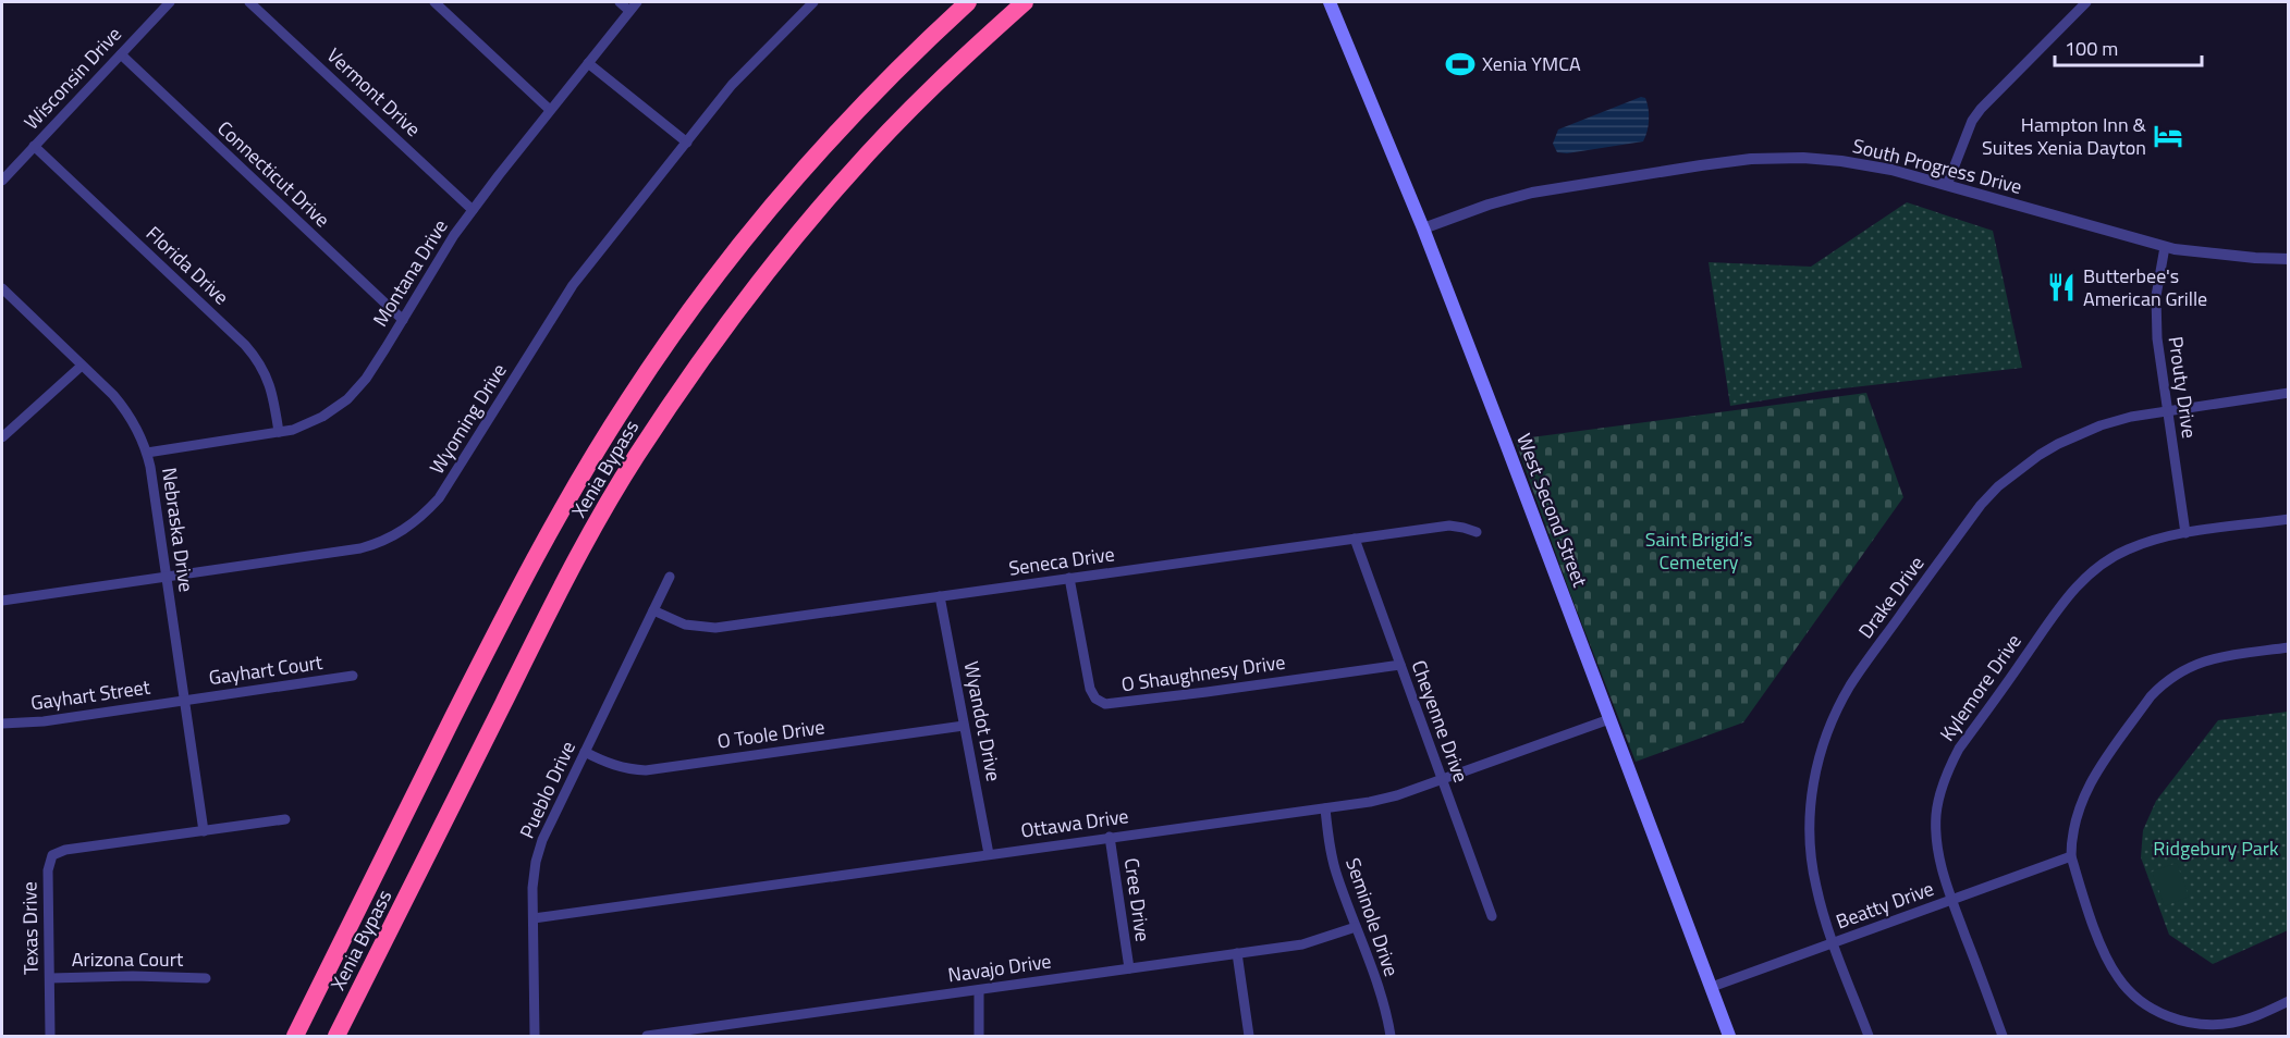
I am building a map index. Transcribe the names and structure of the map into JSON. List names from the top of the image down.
{
  "streets": {
    "highway": ["Xenia Bypass"],
    "main road": ["West Second Street"],
    "street": [
      "Wisconsin Drive",
      "Vermont Drive",
      "South Progress Drive",
      "Connecticut Drive",
      "Florida Drive",
      "Montana Drive",
      "Prouty Drive",
      "Wyoming Drive",
      "Nebraska Drive",
      "Seneca Drive",
      "Drake Drive",
      "Gayhart Court",
      "O Shaughnesy Drive",
      "Kylemore Drive",
      "Gayhart Street",
      "Wyandot Drive",
      "Cheyenne Drive",
      "O Toole Drive",
      "Pueblo Drive",
      "Ottawa Drive",
      "Cree Drive",
      "Beatty Drive",
      "Seminole Drive",
      "Texas Drive",
      "Arizona Court",
      "Navajo Drive"
    ]
  },
  "crossings": [
    ["Wisconsin Drive", "Connecticut Drive"],
    ["Wisconsin Drive", "Florida Drive"],
    ["Vermont Drive", "Montana Drive"],
    ["South Progress Drive", "Prouty Drive"],
    ["South Progress Drive", "West Second Street"],
    ["Connecticut Drive", "Montana Drive"],
    ["Florida Drive", "Montana Drive"],
    ["Montana Drive", "Nebraska Drive"],
    ["Prouty Drive", "Drake Drive"],
    ["Prouty Drive", "Kylemore Drive"],
    ["Wyoming Drive", "Nebraska Drive"],
    ["West Second Street", "Ottawa Drive"],
    ["West Second Street", "Beatty Drive"],
    ["Nebraska Drive", "Gayhart Court"],
    ["Nebraska Drive", "Gayhart Street"],
    ["Nebraska Drive", "Texas Drive"],
    ["Seneca Drive", "O Shaughnesy Drive"],
    ["Seneca Drive", "Wyandot Drive"],
    ["Seneca Drive", "Cheyenne Drive"],
    ["Seneca Drive", "Pueblo Drive"],
    ["Drake Drive", "Beatty Drive"],
    ["Gayhart Court", "Gayhart Street"],
    ["O Shaughnesy Drive", "Cheyenne Drive"],
    ["Kylemore Drive", "Beatty Drive"],
    ["Wyandot Drive", "O Toole Drive"],
    ["Wyandot Drive", "Ottawa Drive"],
    ["Cheyenne Drive", "Ottawa Drive"],
    ["O Toole Drive", "Pueblo Drive"],
    ["Pueblo Drive", "Ottawa Drive"],
    ["Ottawa Drive", "Cree Drive"],
    ["Ottawa Drive", "Seminole Drive"],
    ["Cree Drive", "Navajo Drive"],
    ["Seminole Drive", "Navajo Drive"],
    ["Texas Drive", "Arizona Court"]
  ],
  "parks": ["Saint Brigid’s Cemetery", "Ridgebury Park"],
  "places": {
    "sports": ["Xenia YMCA"],
    "hotel": ["Hampton Inn & Suites Xenia Dayton"],
    "restaurant": ["Butterbee's American Grille"]
  },
  "scale_bar": "100 m"
}
